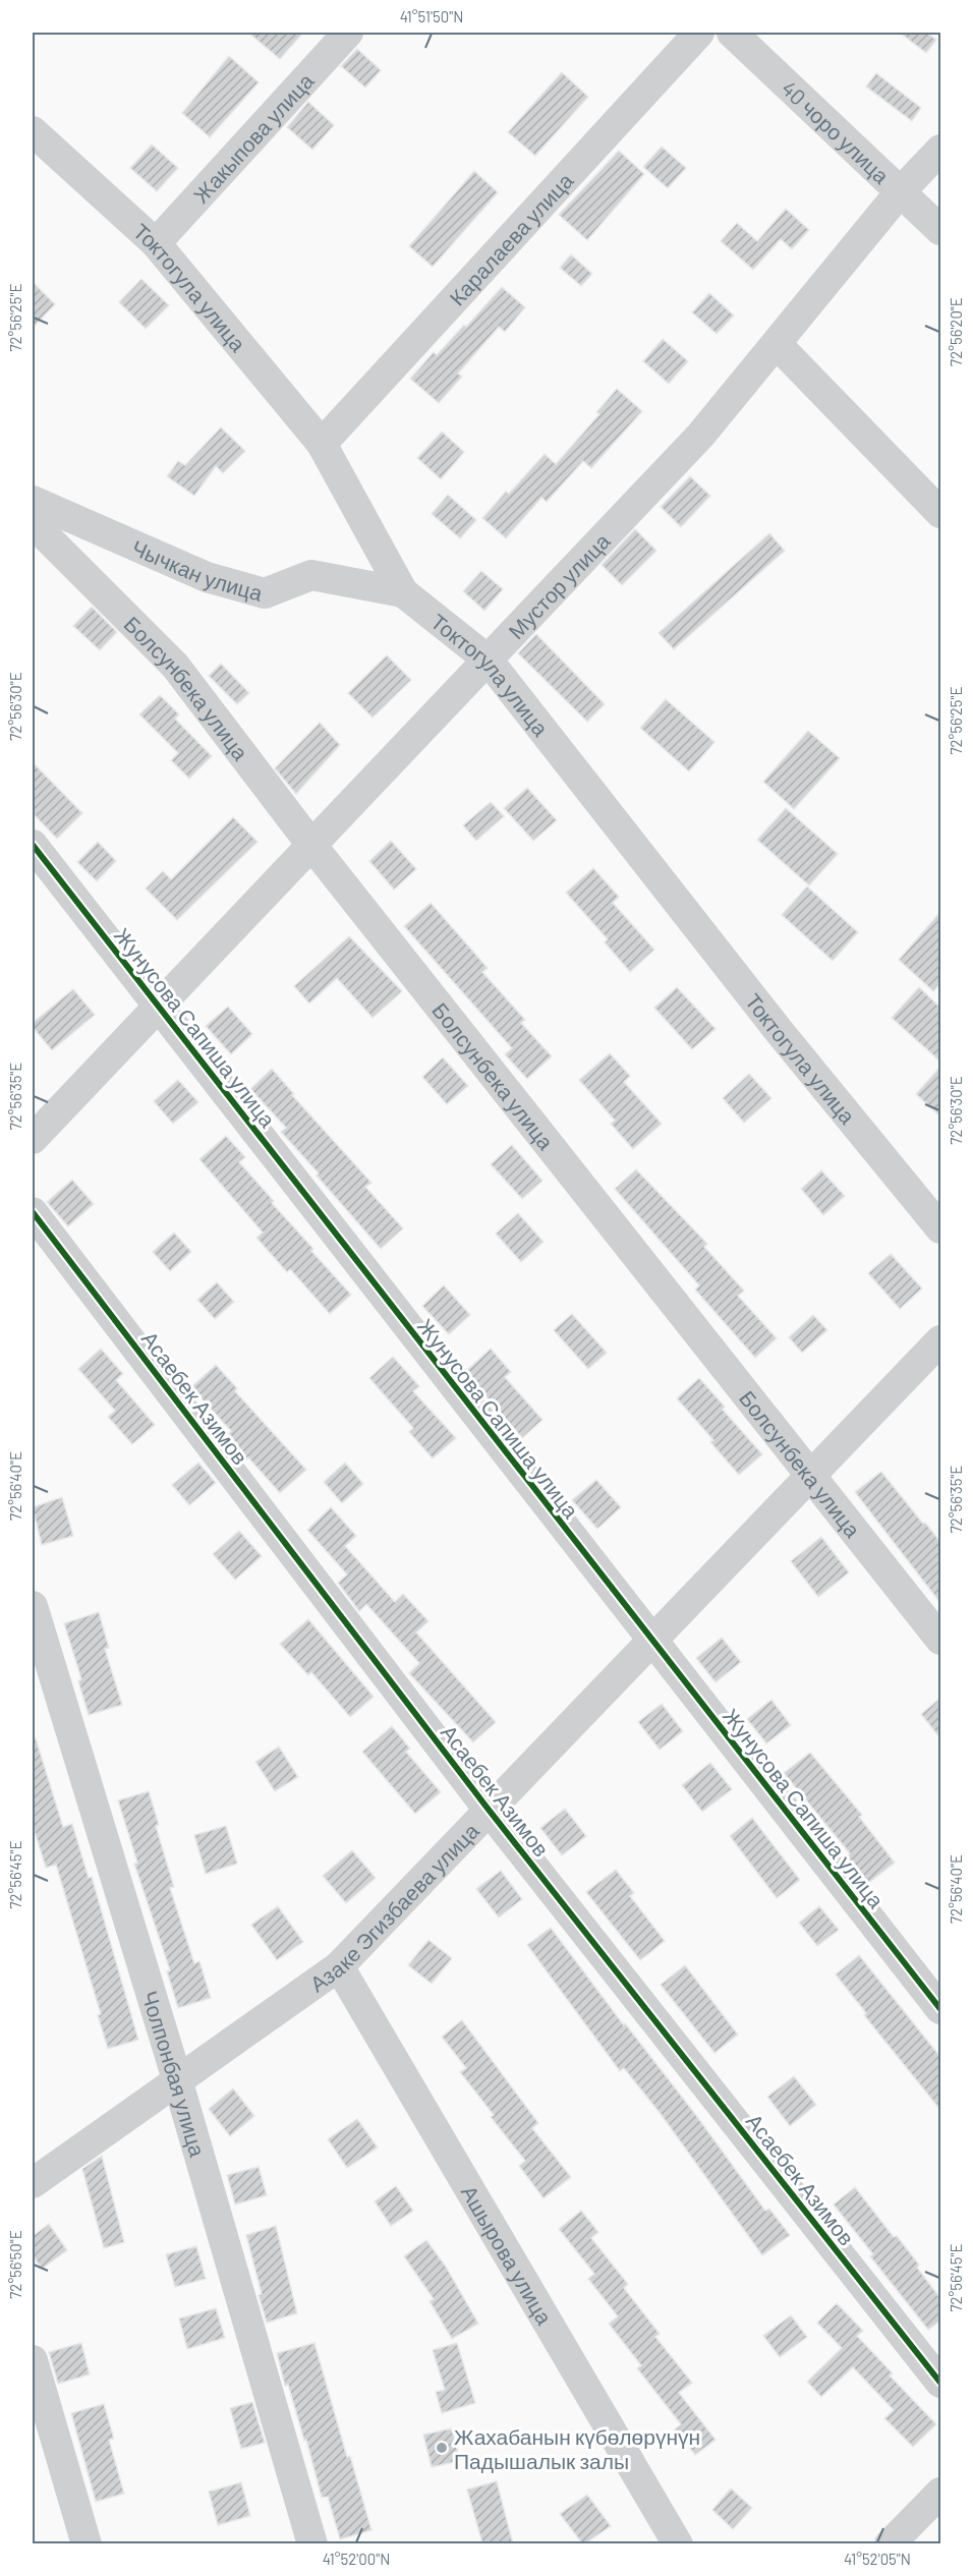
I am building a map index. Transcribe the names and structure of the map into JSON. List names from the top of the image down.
{
  "streets": {
    "street": [
      "40 чоро улица",
      "Жакыпова улица",
      "Каралаева улица",
      "Токтогула улица",
      "Чычкан улица",
      "Мустор улица",
      "Болсунбека улица",
      "Жунусова Сапиша улица",
      "Асаебек Азимов",
      "Азаке Эгизбаева улица",
      "Чолпонбая улица",
      "Ашырова улица"
    ]
  },
  "crossings": [
    ["40 чоро улица", "Мустор улица"],
    ["Жакыпова улица", "Токтогула улица"],
    ["Каралаева улица", "Токтогула улица"],
    ["Токтогула улица", "Чычкан улица"],
    ["Токтогула улица", "Мустор улица"],
    ["Мустор улица", "Болсунбека улица"],
    ["Мустор улица", "Жунусова Сапиша улица"],
    ["Болсунбека улица", "Азаке Эгизбаева улица"],
    ["Жунусова Сапиша улица", "Азаке Эгизбаева улица"],
    ["Асаебек Азимов", "Азаке Эгизбаева улица"],
    ["Азаке Эгизбаева улица", "Чолпонбая улица"],
    ["Азаке Эгизбаева улица", "Ашырова улица"]
  ],
  "places": ["Жахабанын күбөлөрүнүн Падышалык залы"],
  "coordinates": [
    "41°51'50\"N",
    "72°56'25\"E",
    "72°56'20\"E",
    "72°56'30\"E",
    "72°56'35\"E",
    "72°56'40\"E",
    "72°56'45\"E",
    "72°56'50\"E",
    "41°52'00\"N",
    "41°52'05\"N"
  ]
}
